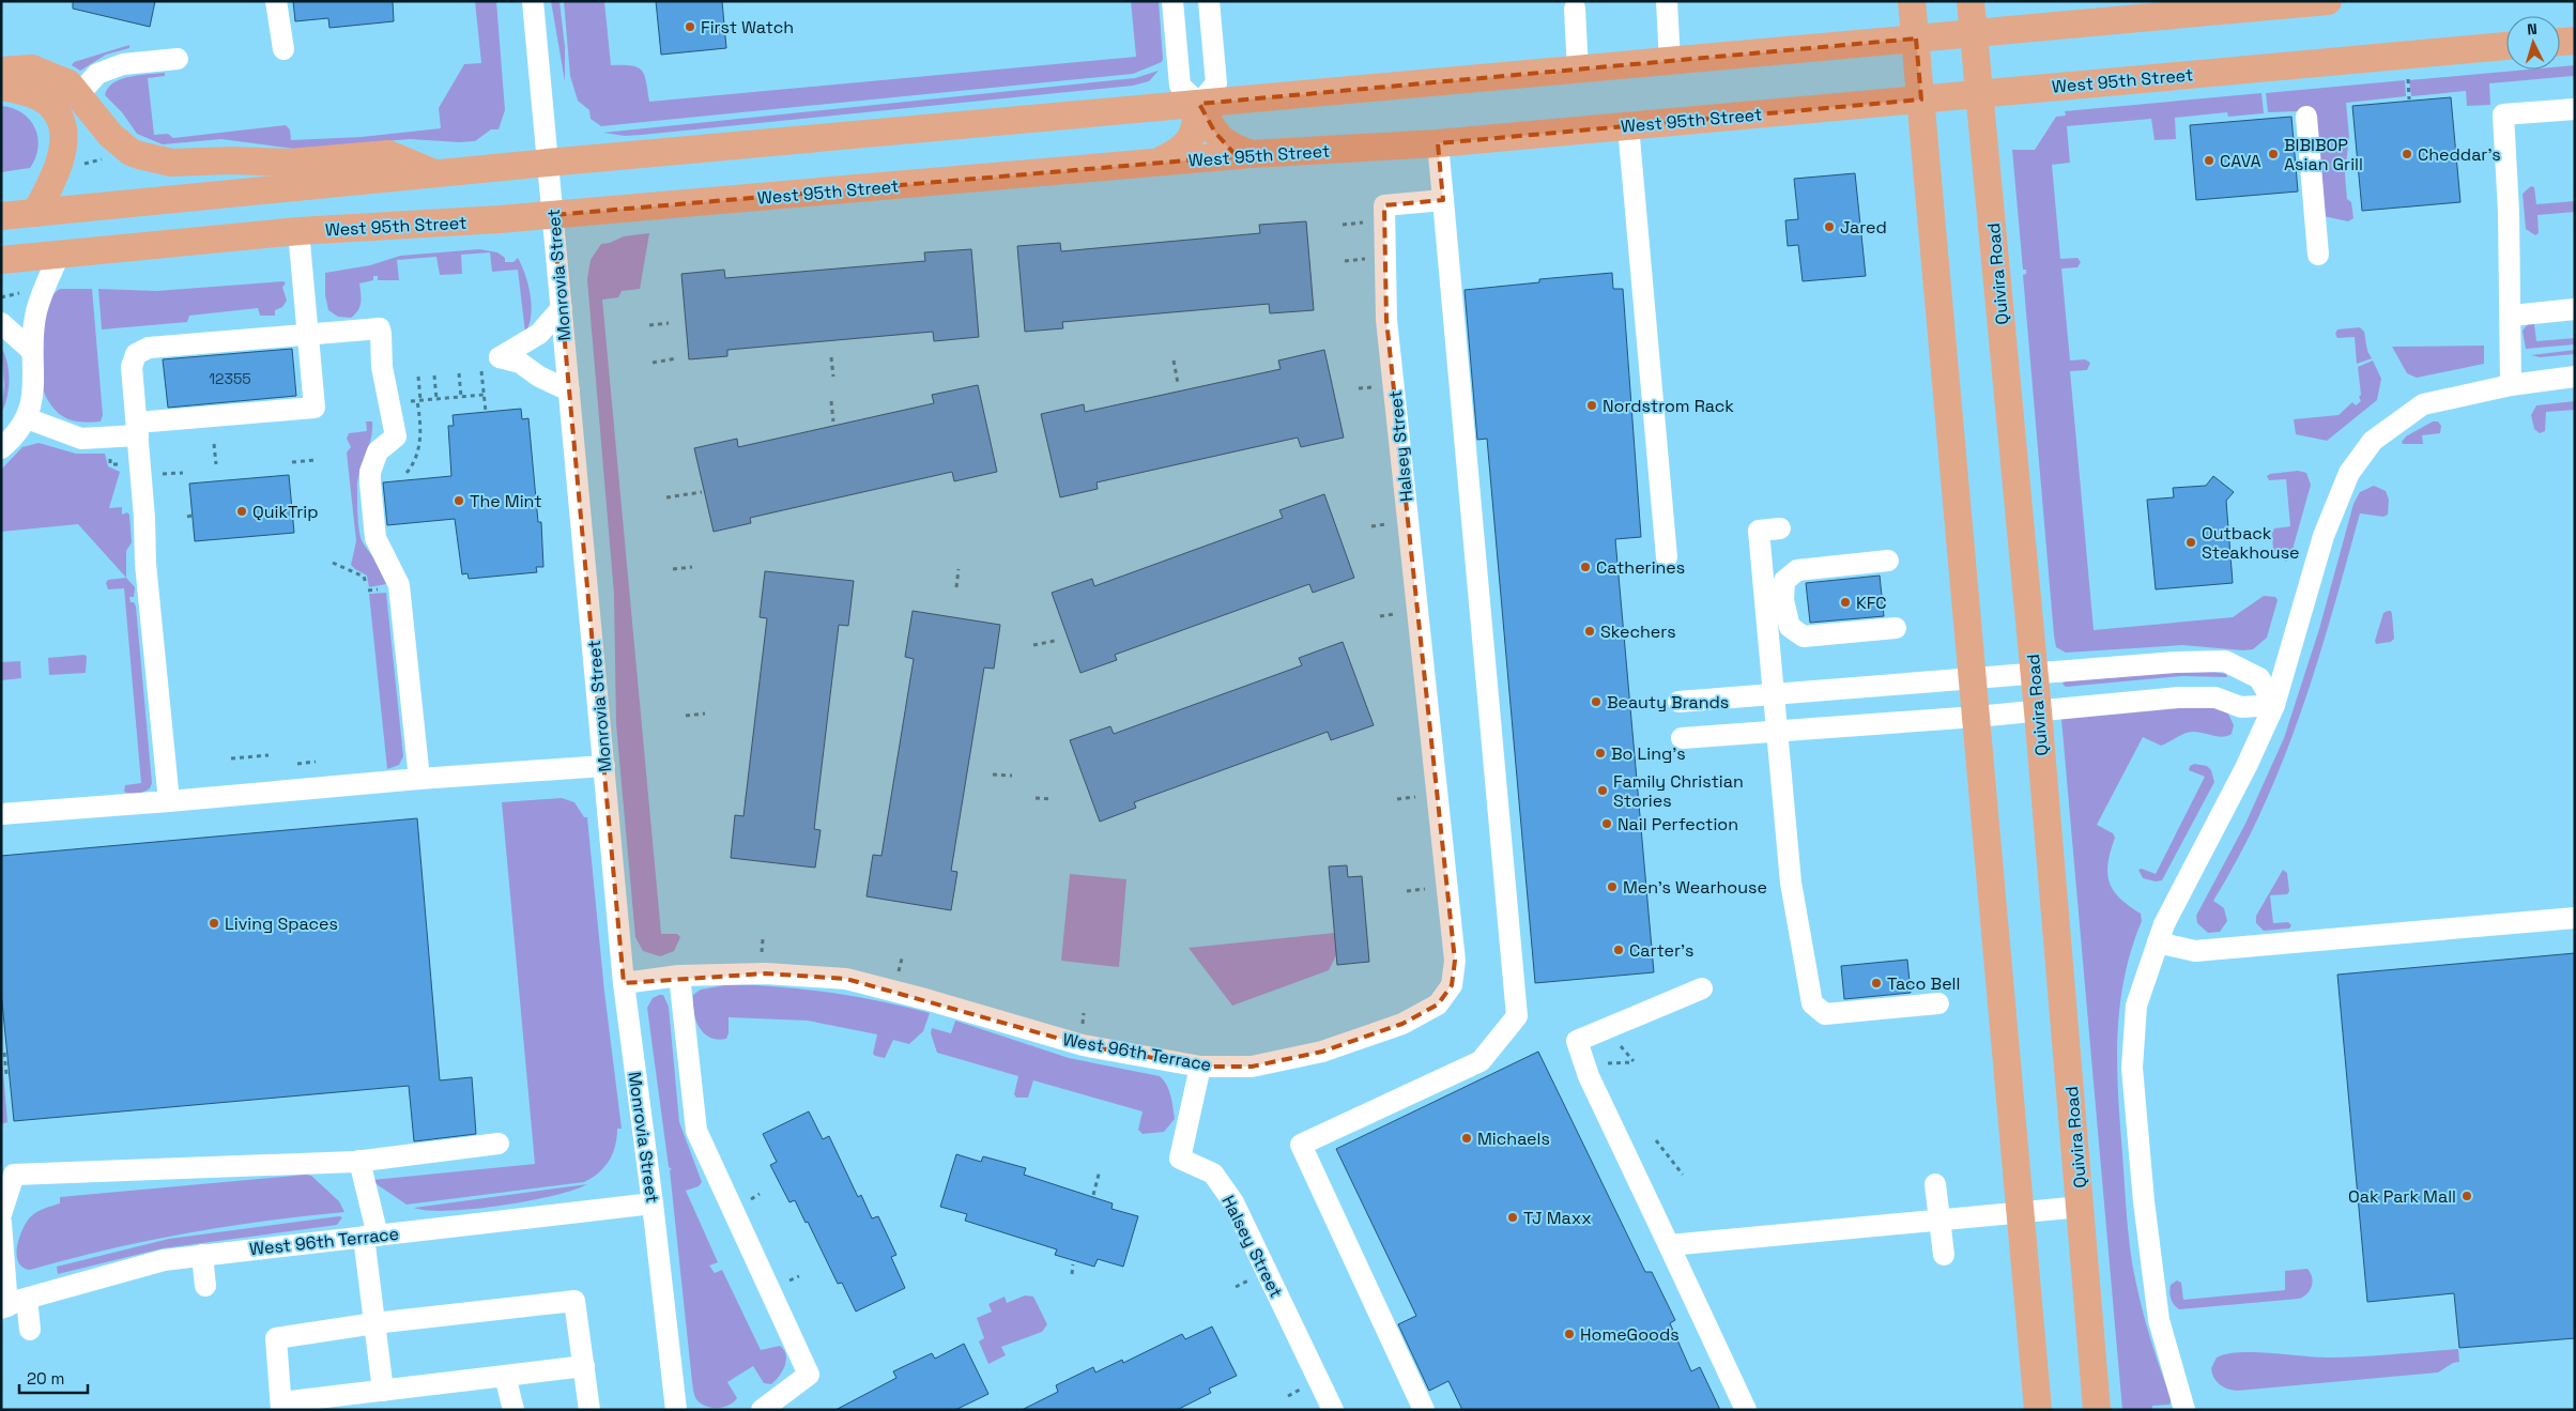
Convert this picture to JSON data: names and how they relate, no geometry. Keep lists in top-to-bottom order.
{
  "streets": {
    "main road": ["West 95th Street", "Quivira Road"],
    "street": ["Monrovia Street", "Halsey Street", "West 96th Terrace"]
  },
  "crossings": [
    ["West 95th Street", "Quivira Road"],
    ["West 95th Street", "Monrovia Street"],
    ["Monrovia Street", "West 96th Terrace"],
    ["Halsey Street", "West 96th Terrace"]
  ],
  "places": [
    "First Watch",
    "BIBIBOP Asian Grill",
    "Cheddar's",
    "CAVA",
    "Jared",
    "Nordstrom Rack",
    "The Mint",
    "QuikTrip",
    "Outback Steakhouse",
    "Catherines",
    "KFC",
    "Skechers",
    "Beauty Brands",
    "Bo Ling's",
    "Family Christian Stories",
    "Nail Perfection",
    "Men's Wearhouse",
    "Living Spaces",
    "Carter's",
    "Taco Bell",
    "Michaels",
    "Oak Park Mall",
    "TJ Maxx",
    "HomeGoods"
  ],
  "house_numbers": ["12355"],
  "scale_bar": "20 m",
  "north": "top"
}
